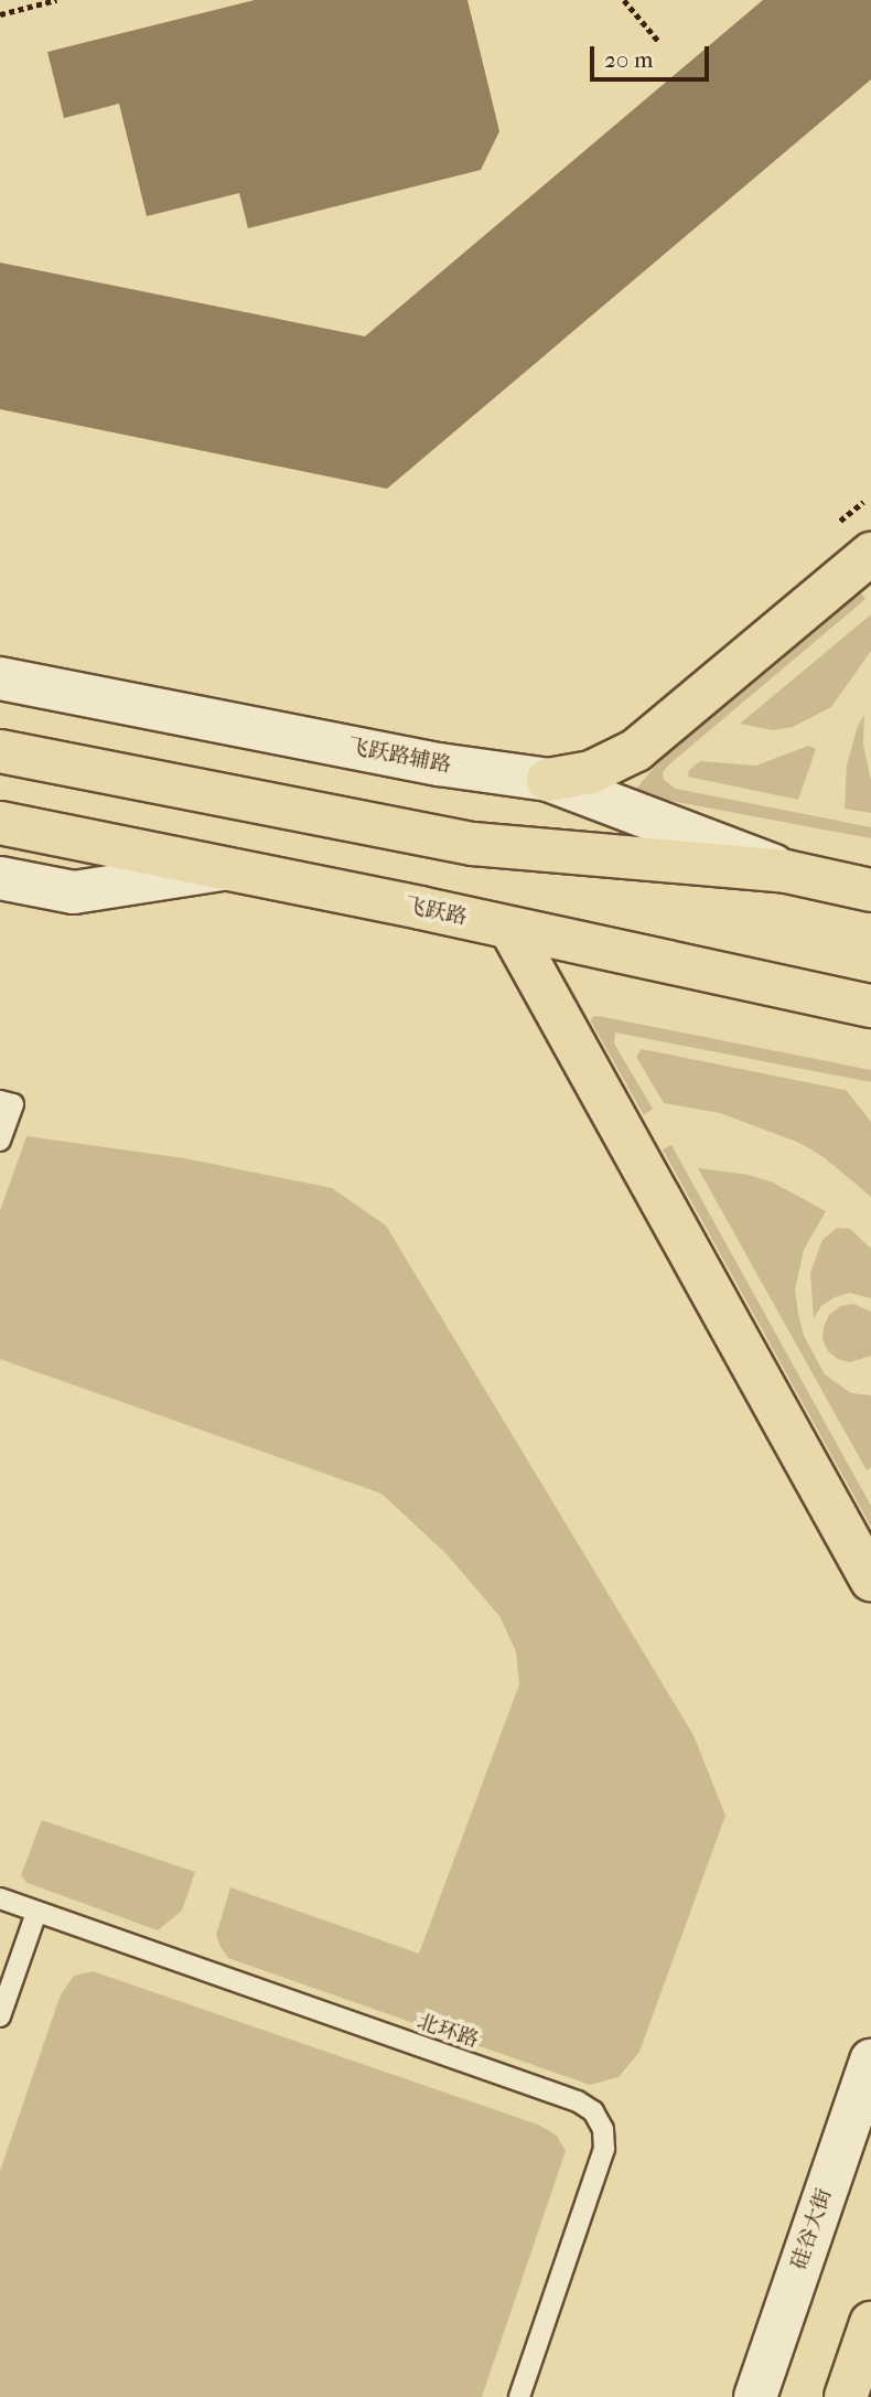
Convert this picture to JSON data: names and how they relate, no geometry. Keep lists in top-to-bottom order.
{
  "streets": {
    "main road": ["飞跃路"],
    "street": ["飞跃路辅路", "硅谷大街"],
    "lane": ["北环路"]
  },
  "scale_bar": "20 m"
}
